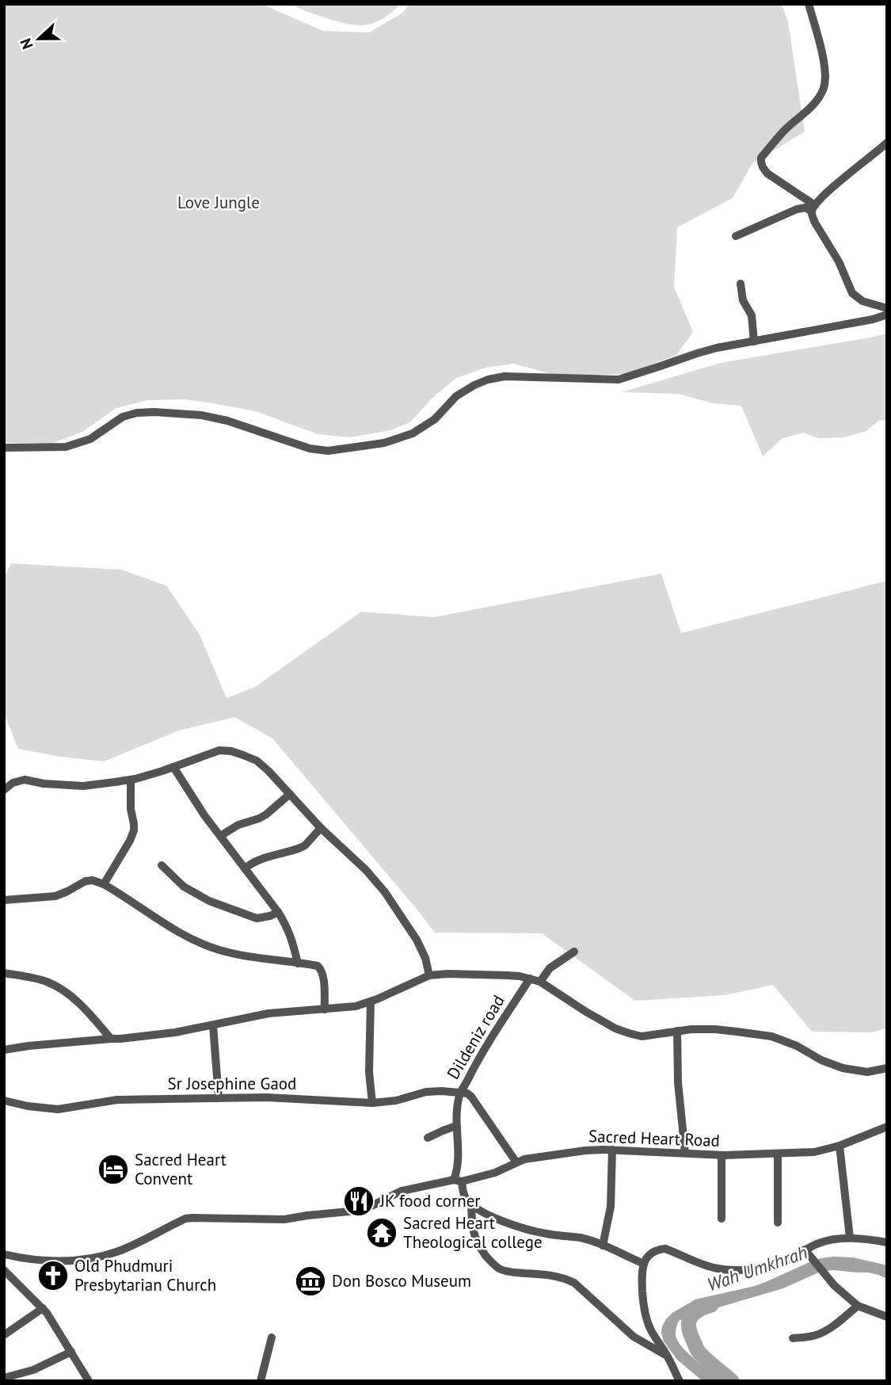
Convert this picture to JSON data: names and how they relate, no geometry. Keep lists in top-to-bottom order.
{
  "streets": {
    "street": ["Dildeniz road", "Sr Josephine Gaod", "Sacred Heart Road"]
  },
  "crossings": [
    ["Dildeniz road", "Sr Josephine Gaod"],
    ["Dildeniz road", "Sacred Heart Road"]
  ],
  "water": ["Wah Umkhrah"],
  "parks": ["Love Jungle"],
  "places": {
    "hotel": ["Sacred Heart Convent"],
    "restaurant": ["JK food corner"],
    "temple": ["Sacred Heart Theological college"],
    "church": ["Old Phudmuri Presbytarian Church"],
    "museum": ["Don Bosco Museum"]
  },
  "north": "left"
}
